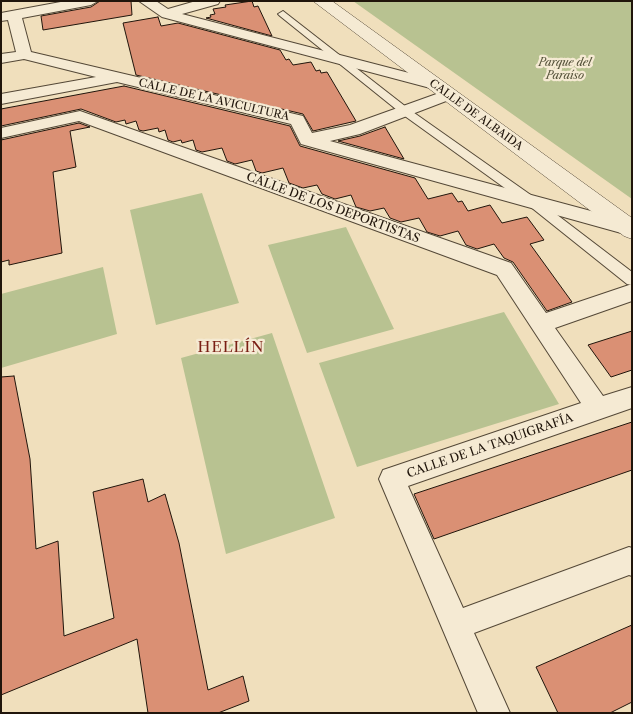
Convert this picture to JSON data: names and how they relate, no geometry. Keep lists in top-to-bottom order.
{
  "streets": {
    "street": [
      "CALLE DE LA AVICULTURA",
      "CALLE DE ALBAIDA",
      "CALLE DE LOS DEPORTISTAS",
      "CALLE DE LA TAQUIGRAFÍA"
    ]
  },
  "crossings": [
    ["CALLE DE LOS DEPORTISTAS", "CALLE DE LA TAQUIGRAFÍA"]
  ],
  "districts": ["HELLÍN"],
  "parks": ["Parque del Paraíso"]
}
